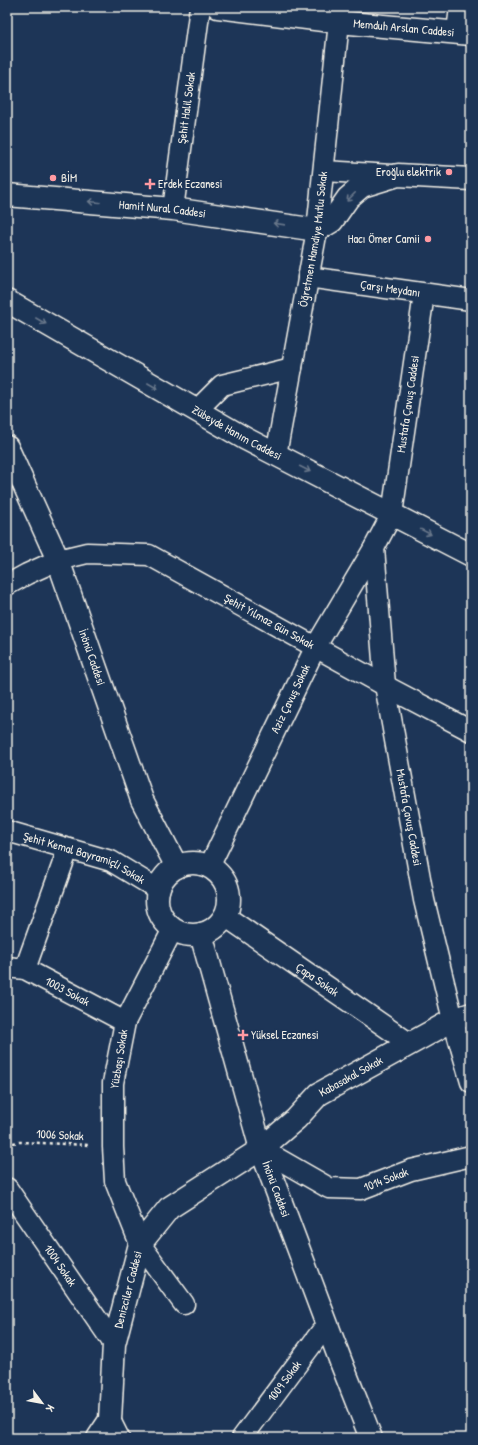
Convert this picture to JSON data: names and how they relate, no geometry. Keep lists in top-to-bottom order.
{
  "streets": {
    "main road": [
      "Memduh Arslan Caddesi",
      "Hamit Nural Caddesi",
      "Zübeyde Hanım Caddesi",
      "İnönü Caddesi",
      "Kabasakal Sokak",
      "Denizciler Caddesi"
    ],
    "street": [
      "Şehit Halil Sokak",
      "Öğretmen Hamdiye Mutlu Sokak",
      "Çarşı Meydanı",
      "Mustafa Çavuş Caddesi",
      "Şehit Yılmaz Gün Sokak",
      "Aziz Çavuş Sokak",
      "Şehit Kemal Bayramiçli Sokak",
      "Çapa Sokak",
      "1003 Sokak",
      "Yüzbaşı Sokak",
      "1014 Sokak",
      "1004 Sokak",
      "1009 Sokak"
    ],
    "path": ["1006 Sokak"]
  },
  "crossings": [
    ["Memduh Arslan Caddesi", "Öğretmen Hamdiye Mutlu Sokak"],
    ["Şehit Halil Sokak", "Hamit Nural Caddesi"],
    ["Hamit Nural Caddesi", "Öğretmen Hamdiye Mutlu Sokak"],
    ["Öğretmen Hamdiye Mutlu Sokak", "Çarşı Meydanı"],
    ["Öğretmen Hamdiye Mutlu Sokak", "Zübeyde Hanım Caddesi"],
    ["Çarşı Meydanı", "Mustafa Çavuş Caddesi"],
    ["Mustafa Çavuş Caddesi", "Zübeyde Hanım Caddesi"],
    ["Mustafa Çavuş Caddesi", "Şehit Yılmaz Gün Sokak"],
    ["Mustafa Çavuş Caddesi", "Aziz Çavuş Sokak"],
    ["Mustafa Çavuş Caddesi", "Kabasakal Sokak"],
    ["Zübeyde Hanım Caddesi", "Aziz Çavuş Sokak"],
    ["Şehit Yılmaz Gün Sokak", "İnönü Caddesi"],
    ["Şehit Yılmaz Gün Sokak", "Aziz Çavuş Sokak"],
    ["İnönü Caddesi", "Aziz Çavuş Sokak"],
    ["İnönü Caddesi", "Şehit Kemal Bayramiçli Sokak"],
    ["İnönü Caddesi", "Çapa Sokak"],
    ["İnönü Caddesi", "Yüzbaşı Sokak"],
    ["İnönü Caddesi", "Kabasakal Sokak"],
    ["İnönü Caddesi", "1014 Sokak"],
    ["İnönü Caddesi", "Denizciler Caddesi"],
    ["İnönü Caddesi", "1009 Sokak"],
    ["Aziz Çavuş Sokak", "Şehit Kemal Bayramiçli Sokak"],
    ["Aziz Çavuş Sokak", "Çapa Sokak"],
    ["Aziz Çavuş Sokak", "Yüzbaşı Sokak"],
    ["Şehit Kemal Bayramiçli Sokak", "Çapa Sokak"],
    ["Şehit Kemal Bayramiçli Sokak", "Yüzbaşı Sokak"],
    ["Çapa Sokak", "Yüzbaşı Sokak"],
    ["Çapa Sokak", "Kabasakal Sokak"],
    ["1003 Sokak", "Yüzbaşı Sokak"],
    ["Yüzbaşı Sokak", "1006 Sokak"],
    ["Yüzbaşı Sokak", "Denizciler Caddesi"],
    ["Kabasakal Sokak", "1014 Sokak"],
    ["Kabasakal Sokak", "Denizciler Caddesi"],
    ["1014 Sokak", "Denizciler Caddesi"],
    ["1004 Sokak", "Denizciler Caddesi"]
  ],
  "one_way": ["Hamit Nural Caddesi", "Zübeyde Hanım Caddesi"],
  "places": {
    "other": ["Eroğlu elektrik", "BİM", "Hacı Ömer Camii"],
    "health": ["Erdek Eczanesi", "Yüksel Eczanesi"]
  },
  "north": "bottom right"
}
